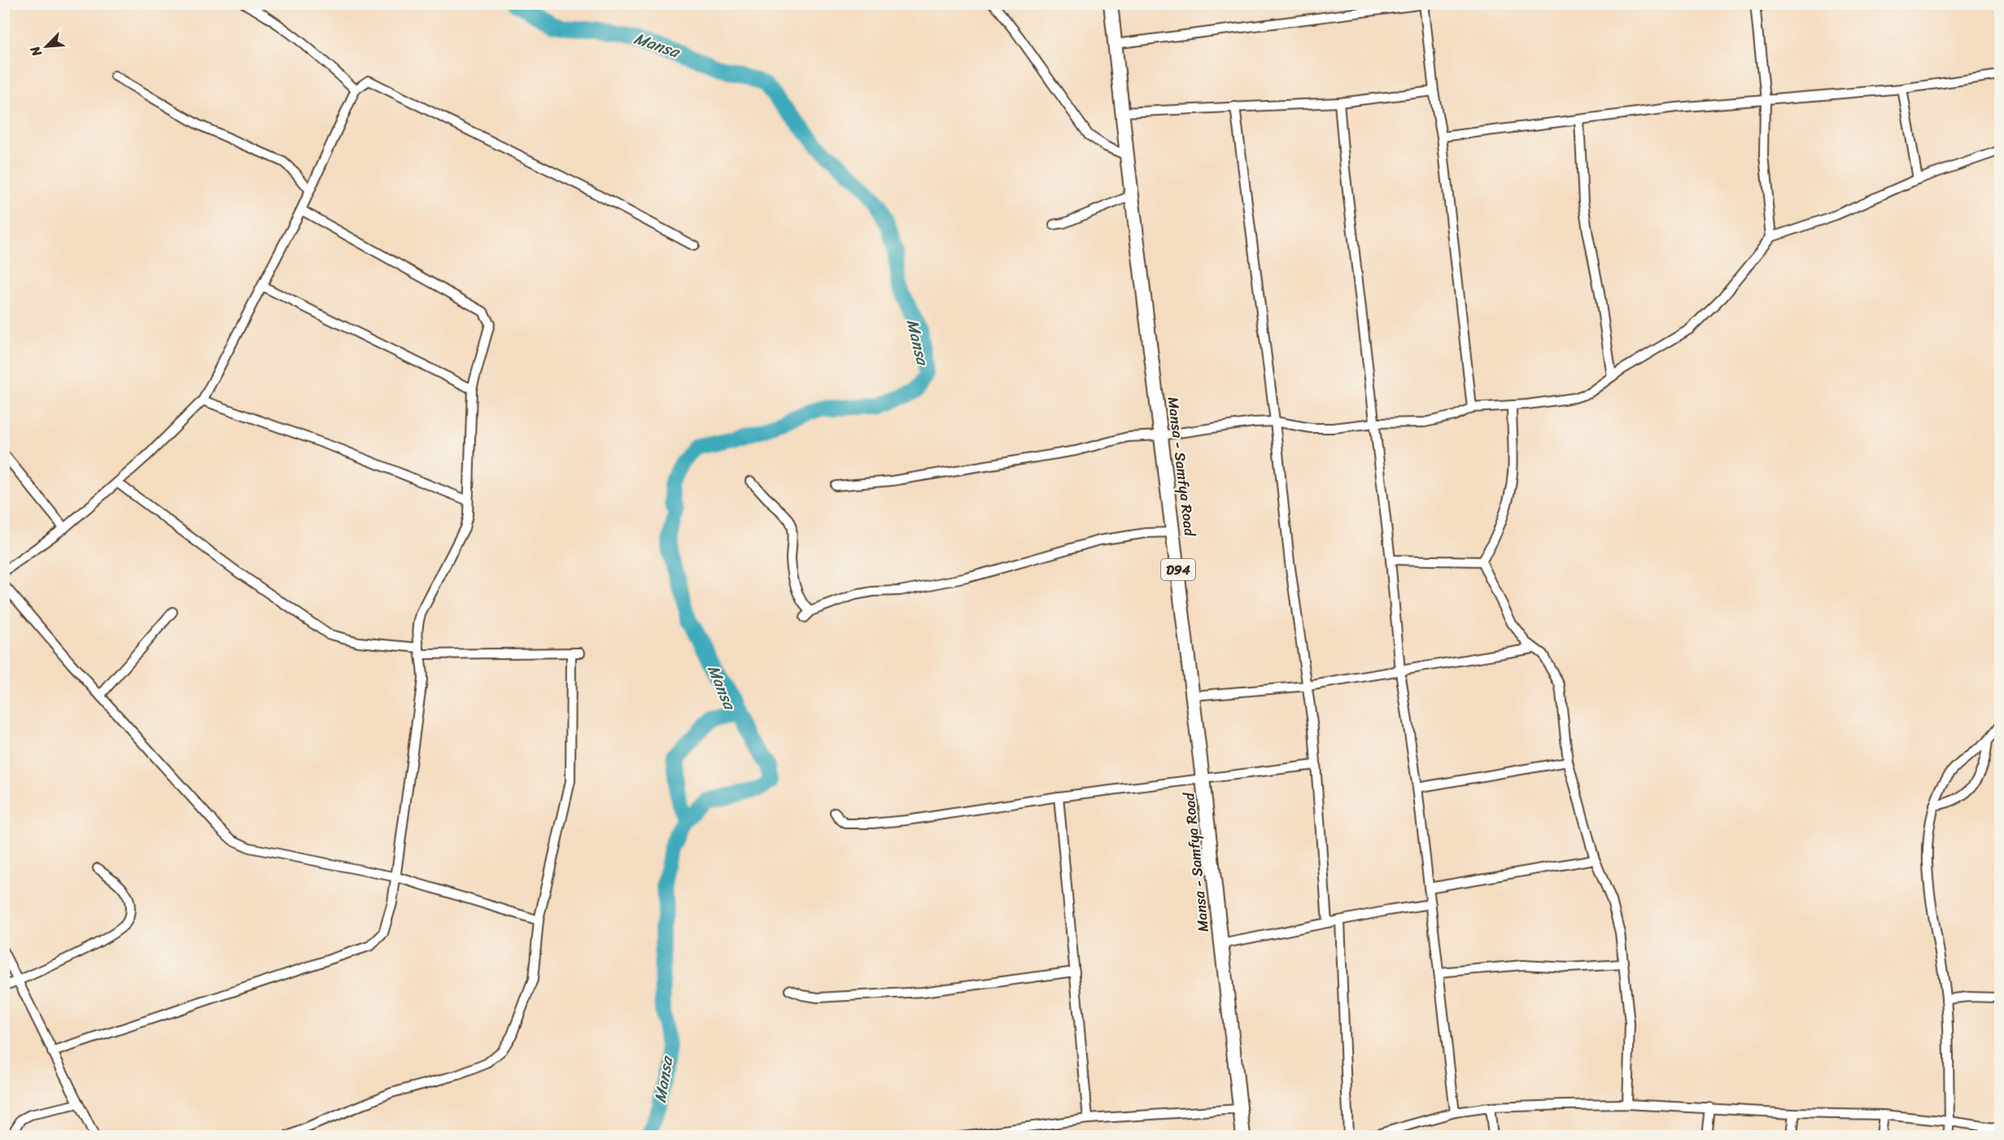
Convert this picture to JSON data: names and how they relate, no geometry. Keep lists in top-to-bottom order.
{
  "streets": {
    "main road": ["Mansa - Samfya Road", "D94"]
  },
  "water": ["Mansa"],
  "north": "bottom left"
}
